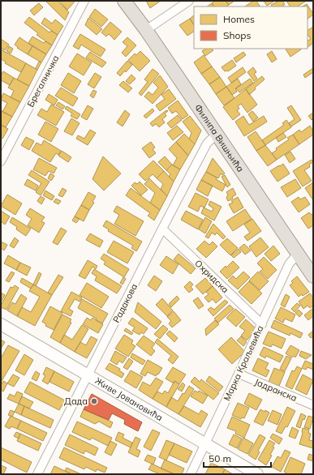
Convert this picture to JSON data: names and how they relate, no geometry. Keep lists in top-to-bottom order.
{
  "streets": {
    "main road": ["Филипа Вишњића"],
    "street": [
      "Брегалничка",
      "Охридска",
      "Радакова",
      "Марка Краљевића",
      "Јадранска",
      "Живе Јовановића"
    ]
  },
  "crossings": [
    ["Филипа Вишњића", "Радакова"],
    ["Филипа Вишњића", "Марка Краљевића"],
    ["Охридска", "Радакова"],
    ["Охридска", "Марка Краљевића"],
    ["Радакова", "Живе Јовановића"],
    ["Марка Краљевића", "Јадранска"],
    ["Марка Краљевића", "Живе Јовановића"]
  ],
  "places": ["Дада"],
  "legend": ["Homes", "Shops"],
  "scale_bar": "50 m"
}
